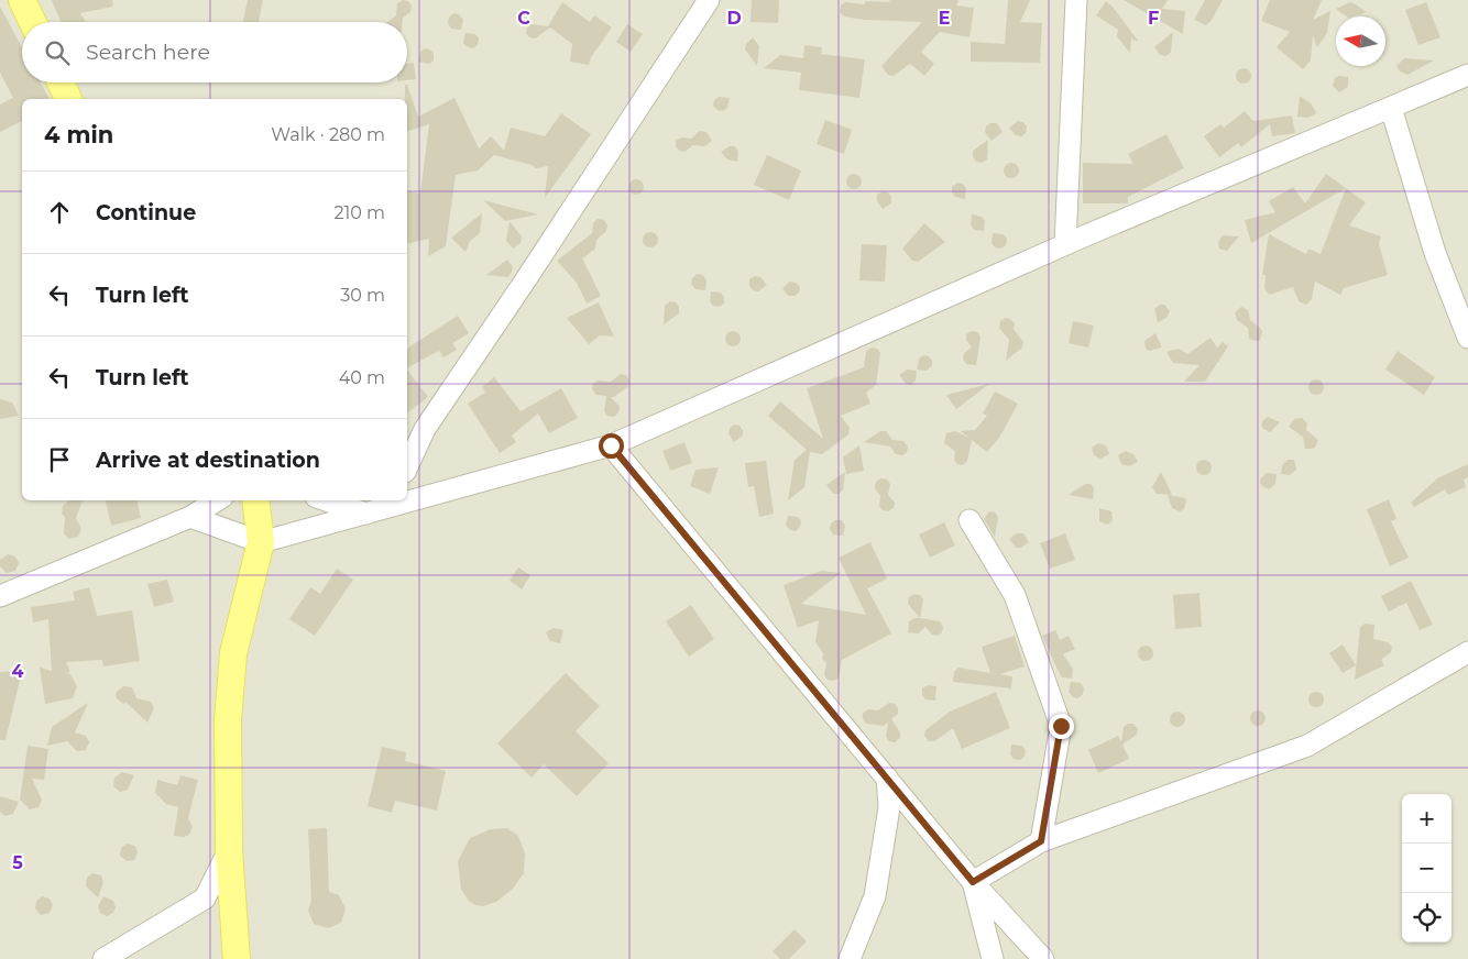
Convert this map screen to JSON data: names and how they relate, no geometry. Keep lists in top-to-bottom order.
{
  "north": "left",
  "page": {
    "search": "Search here",
    "heading": ["4 min", "Walk · 280 m"],
    "list": [
      ["Continue", "210 m"],
      ["Turn left", "30 m"],
      ["Turn left", "40 m"],
      "Arrive at destination"
    ],
    "map_buttons": ["+", "−"]
  },
  "grid": {
    "columns": [
      "C",
      "D",
      "E",
      "F"
    ],
    "rows": ["4", "5"]
  }
}
